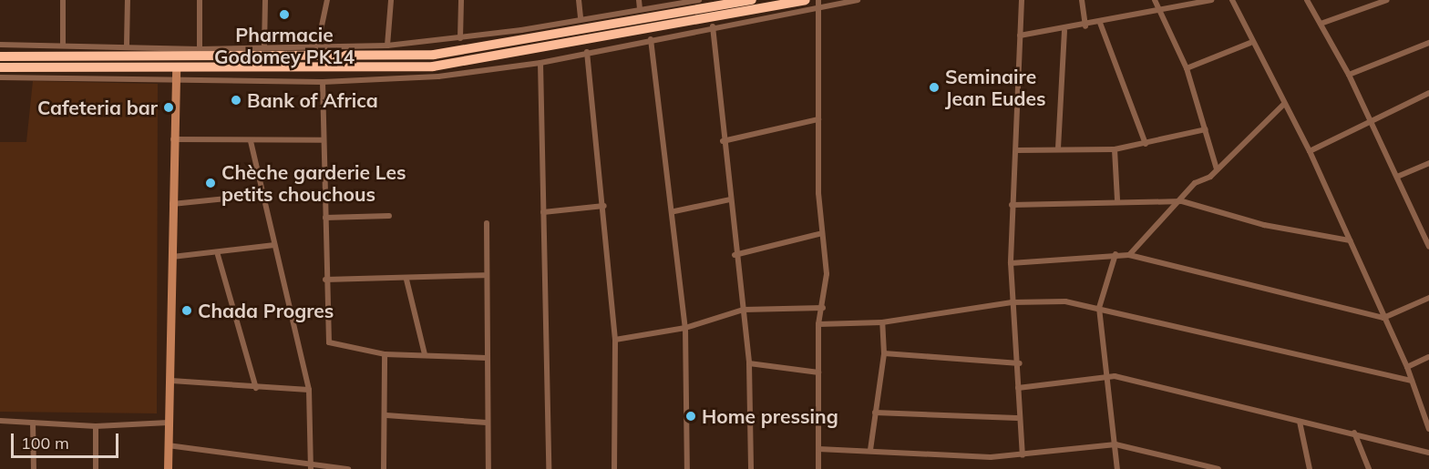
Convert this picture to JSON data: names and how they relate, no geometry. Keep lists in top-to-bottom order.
{
  "places": [
    "Pharmacie Godomey PK14",
    "Seminaire Jean Eudes",
    "Bank of Africa",
    "Cafeteria bar",
    "Chèche garderie Les petits chouchous",
    "Chada Progres",
    "Home pressing"
  ],
  "scale_bar": "100 m"
}
